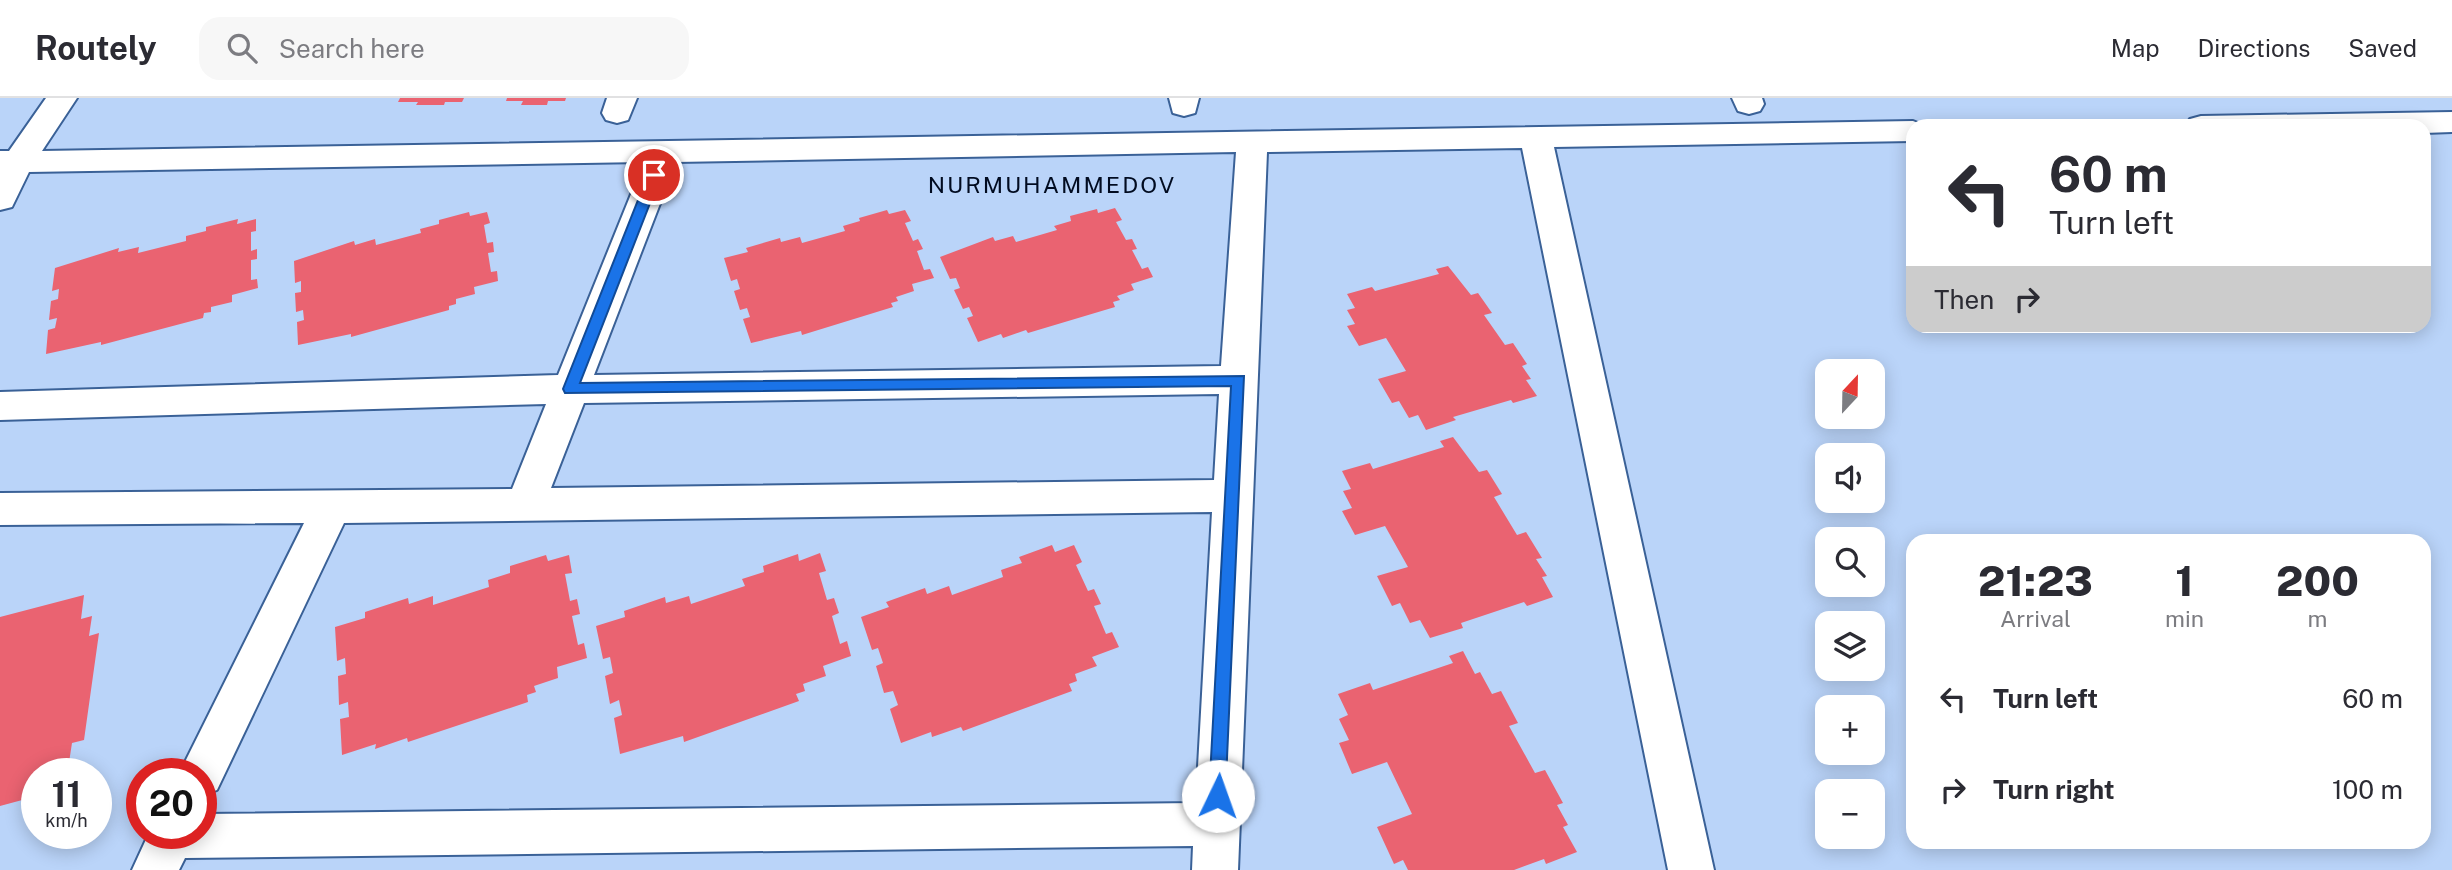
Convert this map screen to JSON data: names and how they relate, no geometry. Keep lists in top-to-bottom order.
{
  "districts": ["NURMUHAMMEDOV"],
  "north": "top",
  "page": {
    "header": "Routely",
    "search": "Search here",
    "nav": ["Map", "Directions", "Saved"],
    "turn": ["60 m", "Turn left"],
    "then": "Then",
    "map_buttons": ["+", "−"],
    "eta": [
      "21:23",
      "Arrival",
      "1",
      "min",
      "200",
      "m"
    ],
    "list": [
      {
        "name": "Turn left",
        "value": "60 m"
      },
      {
        "name": "Turn right",
        "value": "100 m"
      }
    ],
    "speed": "11 km/h",
    "limit": "20"
  }
}
